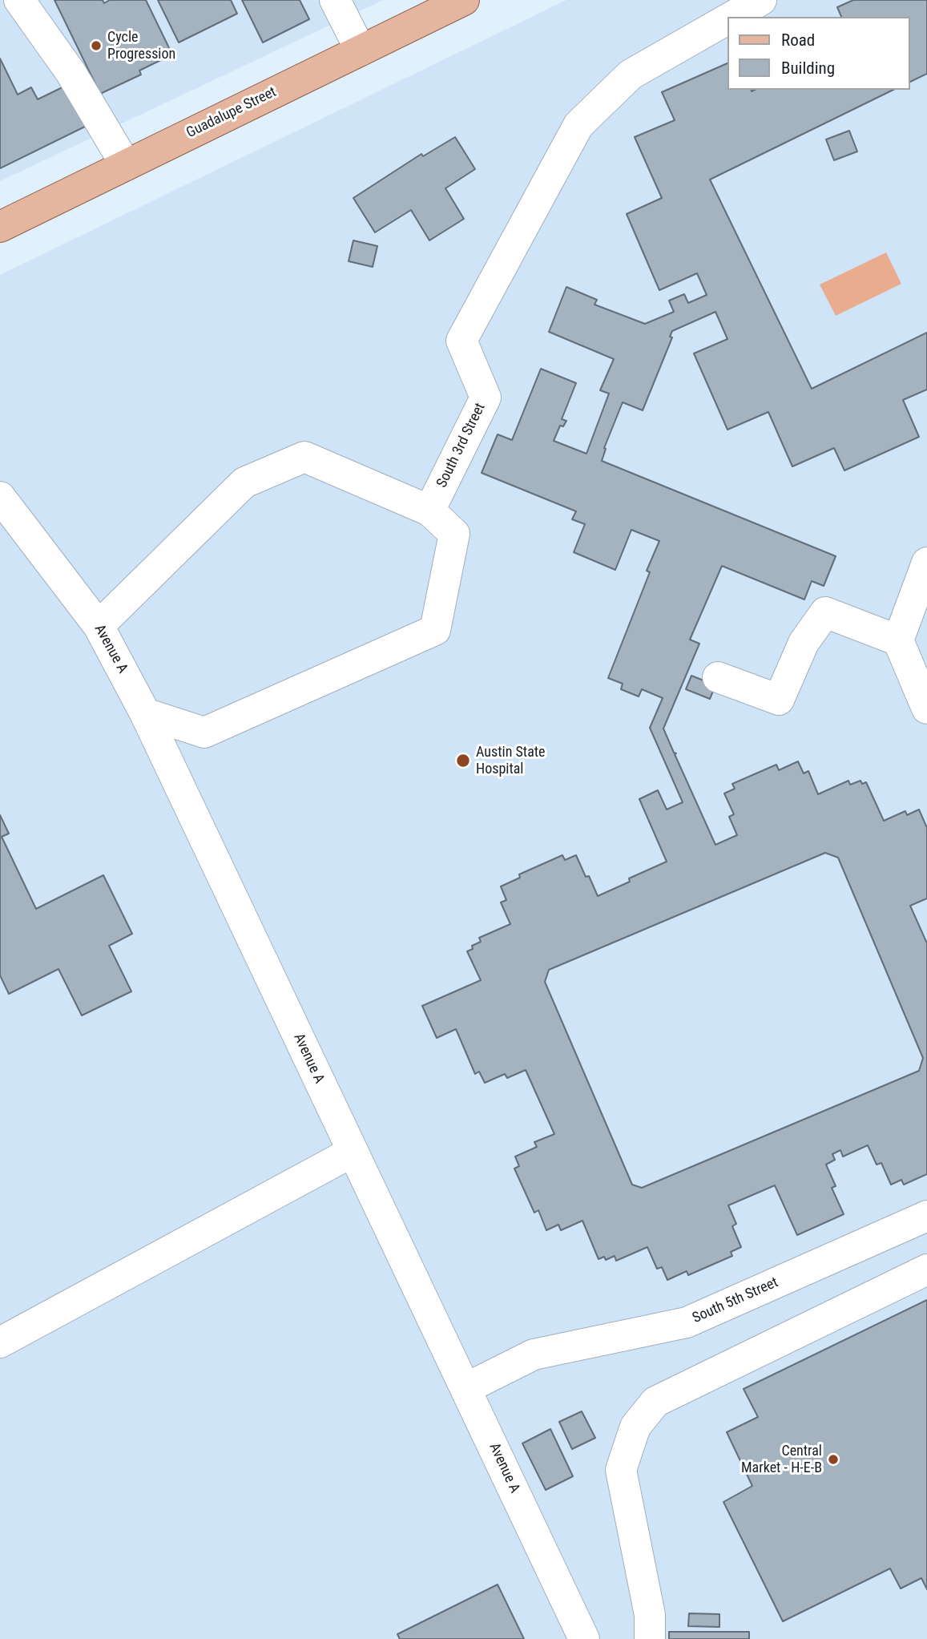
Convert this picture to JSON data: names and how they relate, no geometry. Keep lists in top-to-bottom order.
{
  "streets": {
    "main road": ["Guadalupe Street"],
    "lane": ["South 3rd Street", "Avenue A", "South 5th Street"]
  },
  "crossings": [
    ["Avenue A", "South 5th Street"]
  ],
  "places": ["Cycle Progression", "Austin State Hospital", "Central Market - H-E-B"],
  "legend": ["Road", "Building"]
}
